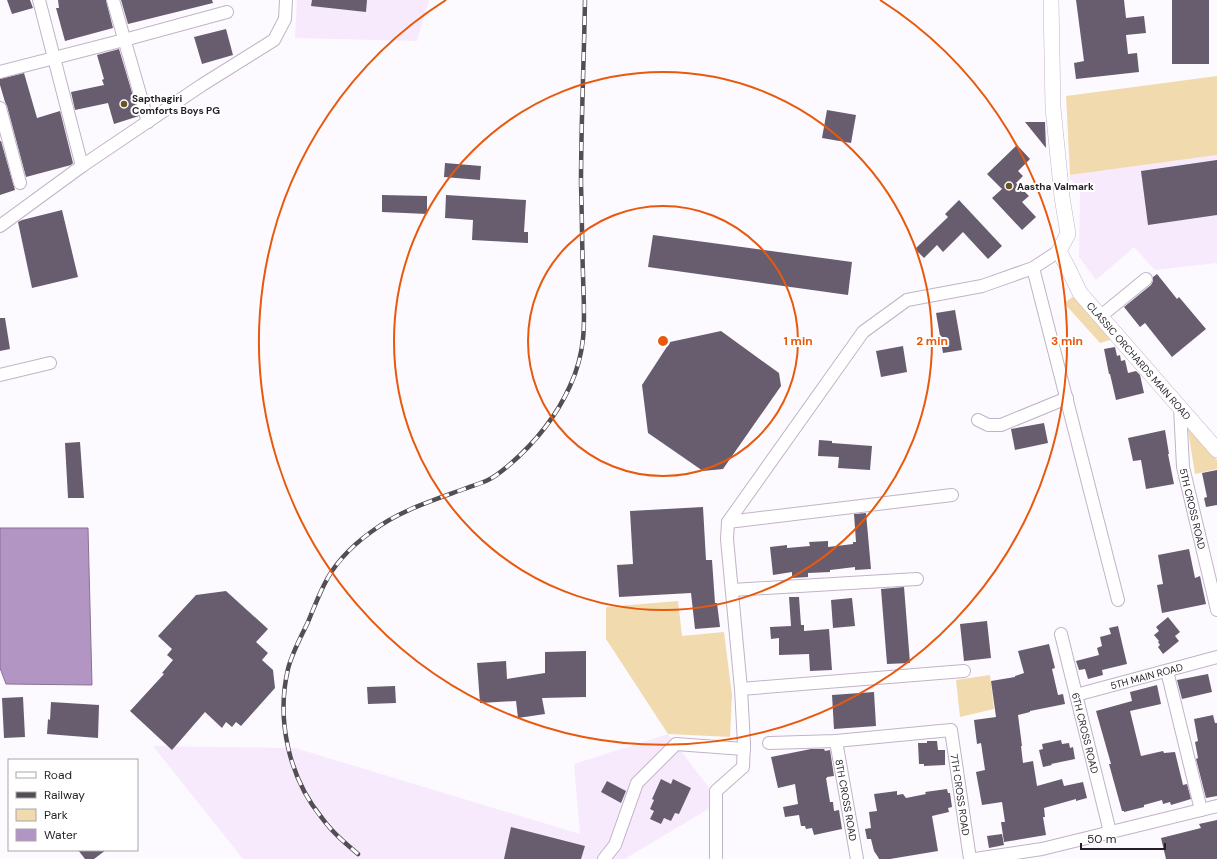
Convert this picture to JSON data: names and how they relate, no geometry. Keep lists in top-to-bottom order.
{
  "streets": {
    "street": [
      "CLASSIC ORCHARDS MAIN ROAD",
      "5TH CROSS ROAD",
      "5TH MAIN ROAD",
      "6TH CROSS ROAD",
      "7TH CROSS ROAD",
      "8TH CROSS ROAD"
    ]
  },
  "crossings": [
    ["CLASSIC ORCHARDS MAIN ROAD", "5TH CROSS ROAD"],
    ["5TH MAIN ROAD", "6TH CROSS ROAD"],
    ["7TH CROSS ROAD", "8TH CROSS ROAD"]
  ],
  "places": ["Sapthagiri Comforts Boys PG", "Aastha Valmark"],
  "legend": [
    "Road",
    "Railway",
    "Park",
    "Water"
  ],
  "scale_bar": "50 m",
  "rings": ["1 min", "2 min", "3 min"]
}
